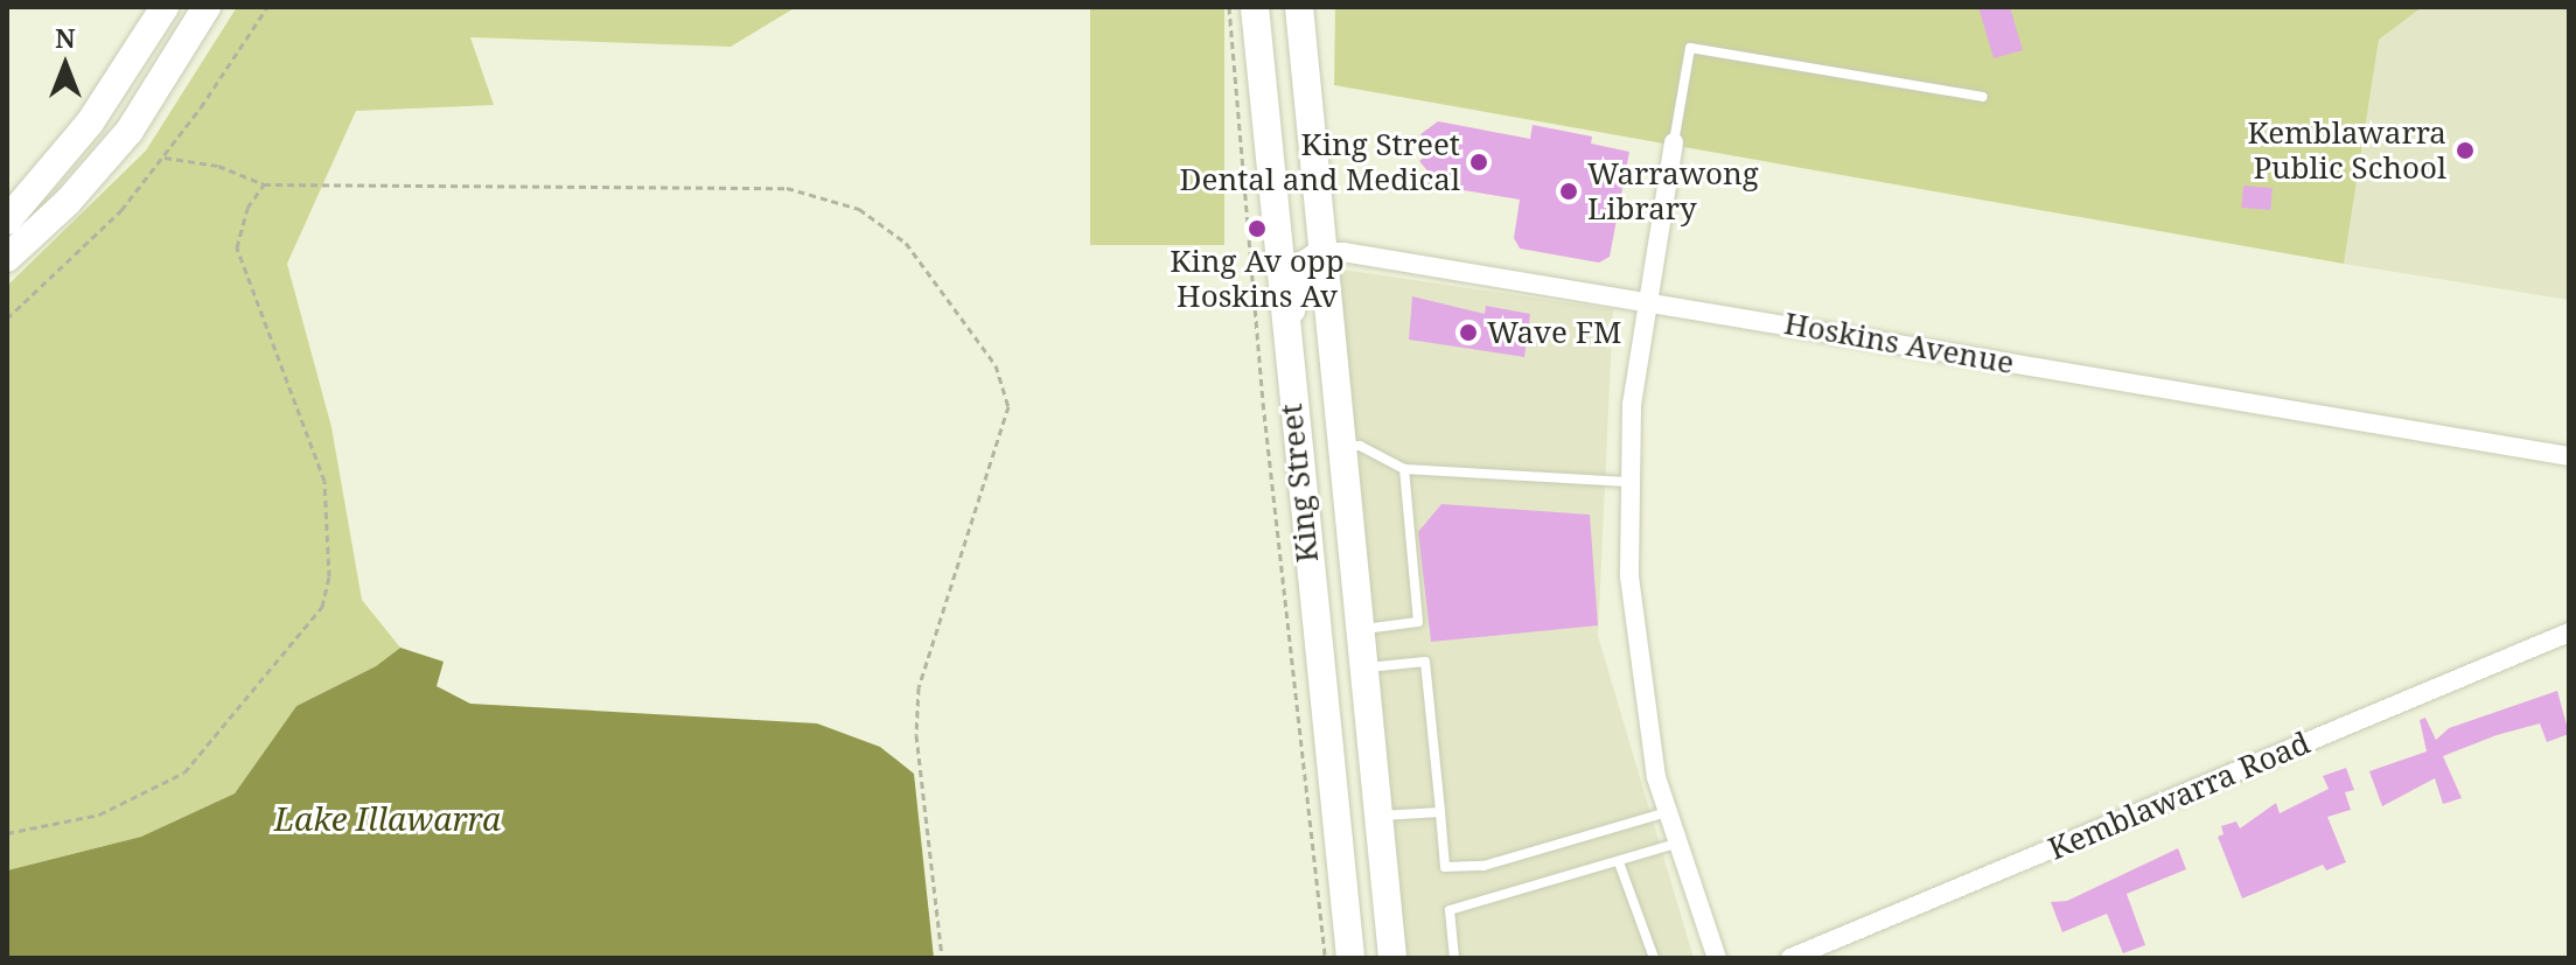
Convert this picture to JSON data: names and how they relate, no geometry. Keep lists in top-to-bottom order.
{
  "streets": {
    "main road": ["King Street"],
    "street": ["Hoskins Avenue", "Kemblawarra Road"]
  },
  "crossings": [
    ["Hoskins Avenue", "King Street"]
  ],
  "water": ["Lake Illawarra"],
  "places": [
    "Kemblawarra Public School",
    "King Street Dental and Medical",
    "Warrawong Library",
    "King Av opp Hoskins Av",
    "Wave FM"
  ],
  "north": "top"
}
